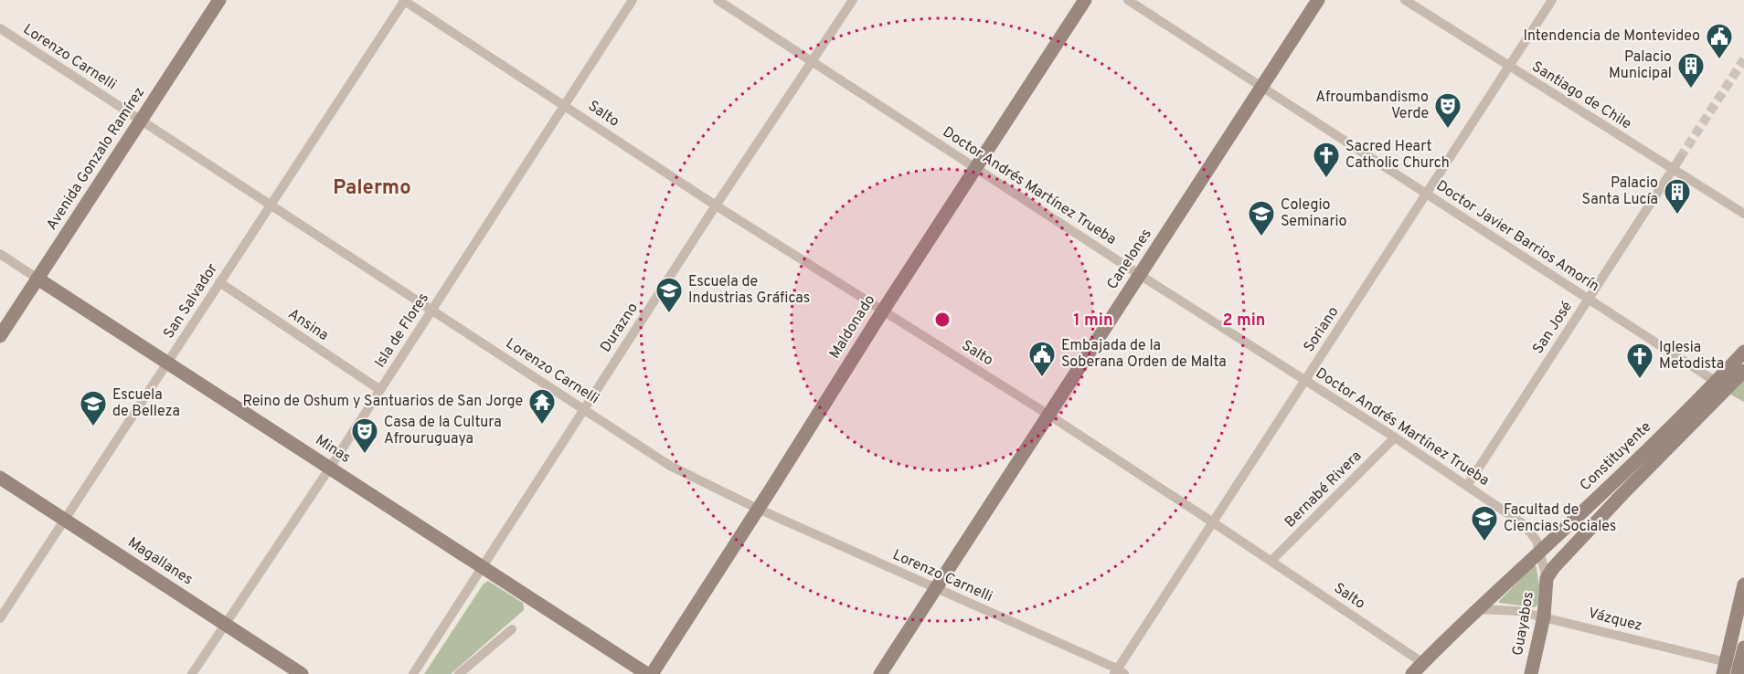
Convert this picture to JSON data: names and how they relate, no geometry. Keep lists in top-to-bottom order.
{
  "streets": {
    "street": [
      "Lorenzo Carnelli",
      "Santiago de Chile",
      "Salto",
      "Avenida Gonzalo Ramírez",
      "Doctor Andrés Martínez Trueba",
      "Doctor Javier Barrios Amorín",
      "Canelones",
      "San Salvador",
      "Ansina",
      "Maldonado",
      "Durazno",
      "San José",
      "Soriano",
      "Isla de Flores",
      "Minas",
      "Constituyente",
      "Bernabé Rivera",
      "Magallanes",
      "Vázquez",
      "Guayabos"
    ]
  },
  "crossings": [
    ["Lorenzo Carnelli", "Avenida Gonzalo Ramírez"],
    ["Lorenzo Carnelli", "Canelones"],
    ["Lorenzo Carnelli", "San Salvador"],
    ["Lorenzo Carnelli", "Maldonado"],
    ["Lorenzo Carnelli", "Durazno"],
    ["Lorenzo Carnelli", "Soriano"],
    ["Lorenzo Carnelli", "Isla de Flores"],
    ["Santiago de Chile", "San José"],
    ["Santiago de Chile", "Soriano"],
    ["Salto", "Canelones"],
    ["Salto", "San Salvador"],
    ["Salto", "Maldonado"],
    ["Salto", "Durazno"],
    ["Salto", "Soriano"],
    ["Salto", "Isla de Flores"],
    ["Salto", "Constituyente"],
    ["Salto", "Bernabé Rivera"],
    ["Avenida Gonzalo Ramírez", "Minas"],
    ["Doctor Andrés Martínez Trueba", "Canelones"],
    ["Doctor Andrés Martínez Trueba", "Maldonado"],
    ["Doctor Andrés Martínez Trueba", "Durazno"],
    ["Doctor Andrés Martínez Trueba", "San José"],
    ["Doctor Andrés Martínez Trueba", "Soriano"],
    ["Doctor Andrés Martínez Trueba", "Constituyente"],
    ["Doctor Andrés Martínez Trueba", "Bernabé Rivera"],
    ["Doctor Andrés Martínez Trueba", "Guayabos"],
    ["Doctor Javier Barrios Amorín", "Canelones"],
    ["Doctor Javier Barrios Amorín", "San José"],
    ["Doctor Javier Barrios Amorín", "Soriano"],
    ["Doctor Javier Barrios Amorín", "Constituyente"],
    ["San Salvador", "Ansina"],
    ["San Salvador", "Minas"],
    ["San Salvador", "Magallanes"],
    ["Ansina", "Isla de Flores"],
    ["Maldonado", "Minas"],
    ["Durazno", "Minas"],
    ["Isla de Flores", "Minas"],
    ["Isla de Flores", "Magallanes"],
    ["Constituyente", "Vázquez"],
    ["Constituyente", "Guayabos"],
    ["Vázquez", "Guayabos"]
  ],
  "districts": ["Palermo"],
  "places": {
    "public building": ["Intendencia de Montevideo", "Embajada de la Soberana Orden de Malta"],
    "building": ["Palacio Municipal", "Palacio Santa Lucía"],
    "theatre": ["Afroumbandismo Verde", "Casa de la Cultura Afrouruguaya"],
    "church": ["Sacred Heart Catholic Church", "Iglesia Metodista"],
    "school or university": [
      "Colegio Seminario",
      "Escuela de Industrias Gráficas",
      "Escuela de Belleza",
      "Facultad de Ciencias Sociales"
    ],
    "temple": ["Reino de Oshum y Santuarios de San Jorge"]
  },
  "rings": ["1 min", "2 min"]
}
